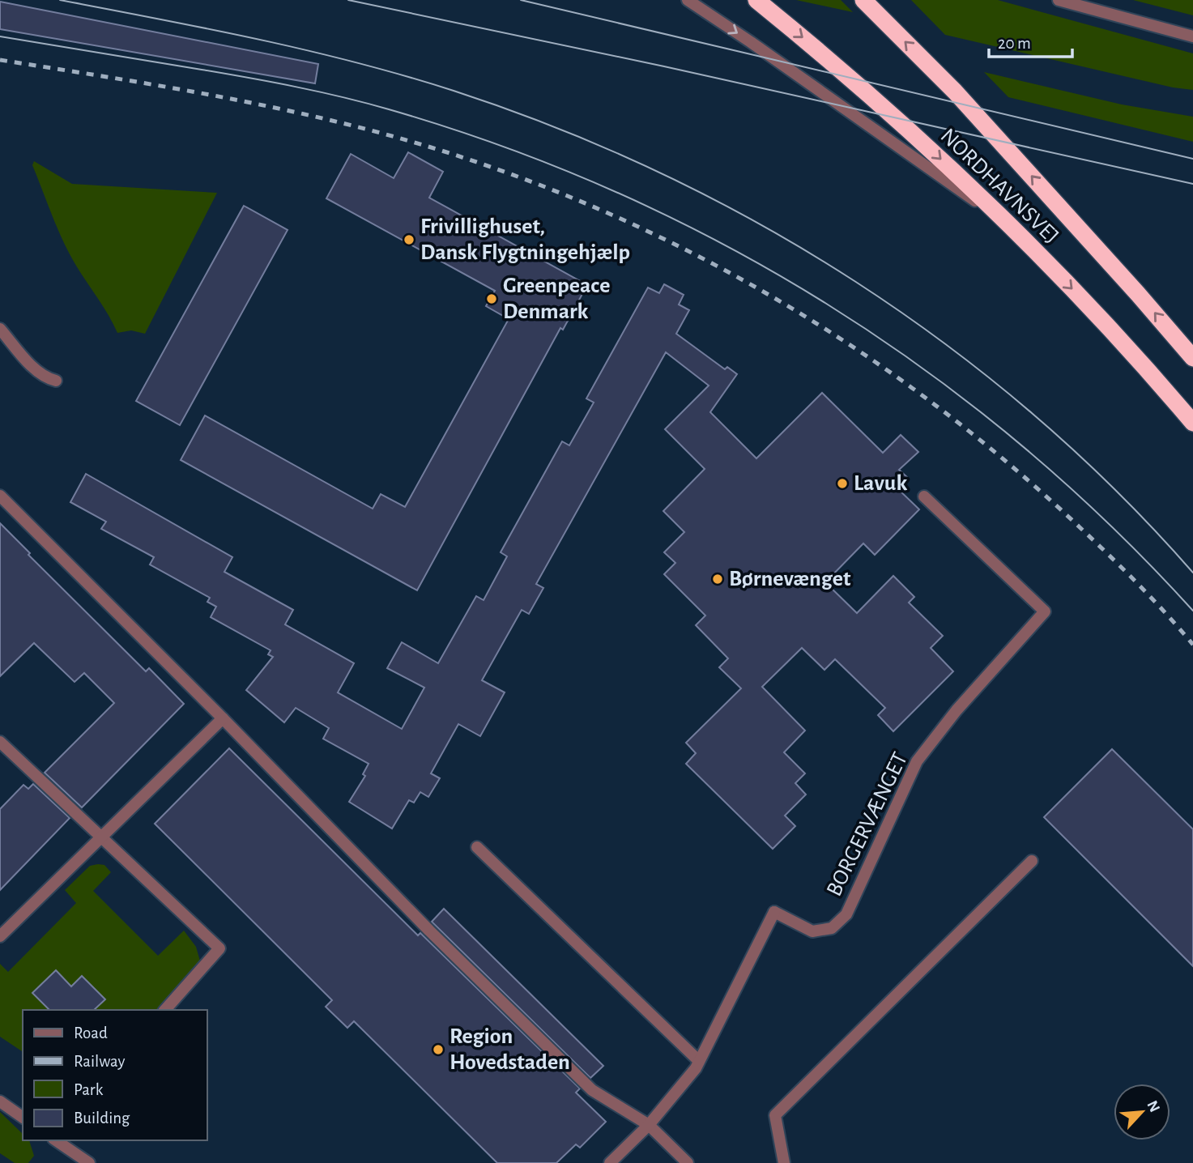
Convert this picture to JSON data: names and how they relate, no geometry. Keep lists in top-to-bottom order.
{
  "streets": {
    "highway": ["NORDHAVNSVEJ"],
    "street": ["BORGERVÆNGET"]
  },
  "places": [
    "Frivillighuset, Dansk Flygtningehjælp",
    "Greenpeace Denmark",
    "Lavuk",
    "Børnevænget",
    "Region Hovedstaden"
  ],
  "legend": [
    "Road",
    "Railway",
    "Park",
    "Building"
  ],
  "scale_bar": "20 m",
  "north": "top right"
}
